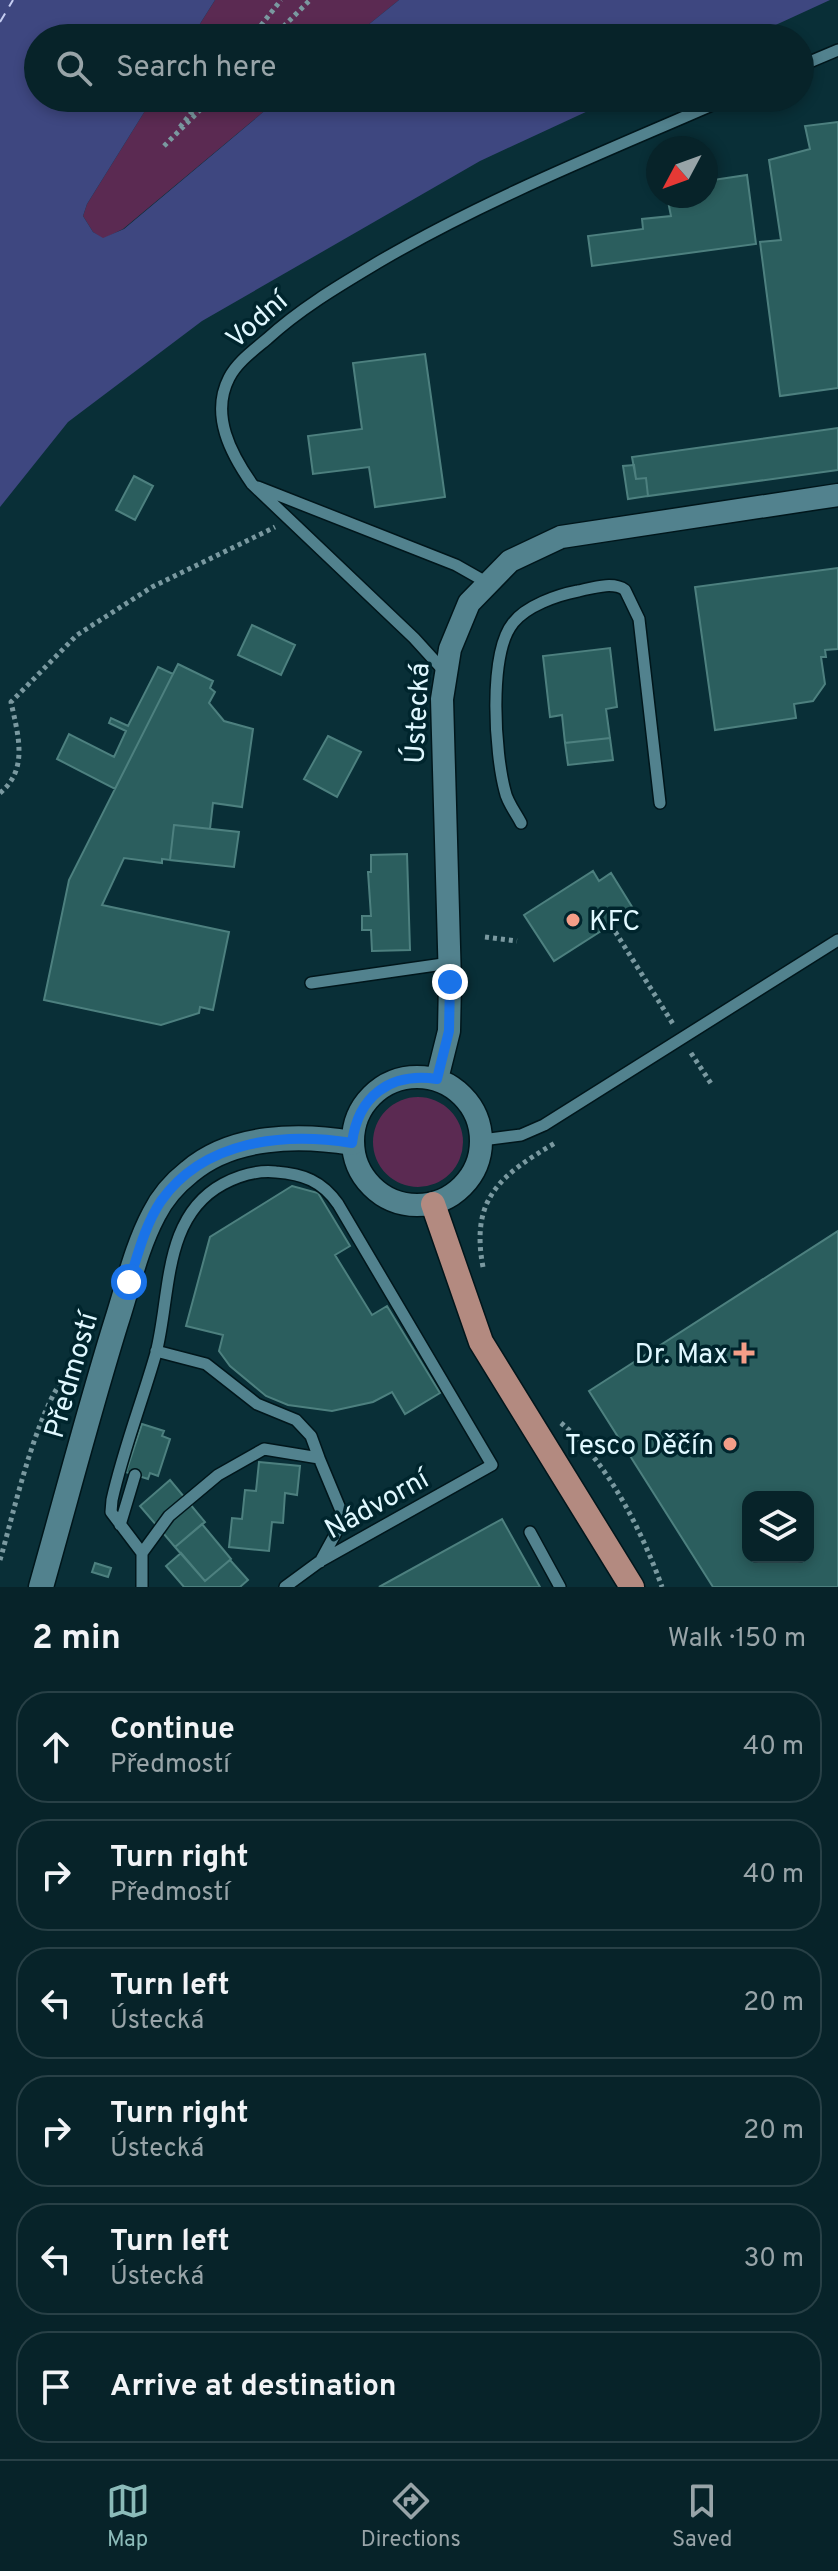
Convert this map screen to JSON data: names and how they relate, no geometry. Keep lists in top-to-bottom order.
{
  "streets": {
    "street": ["Ústecká", "Předmostí"],
    "lane": ["Vodní", "Nádvorní"]
  },
  "crossings": [
    ["Vodní", "Ústecká"],
    ["Ústecká", "Předmostí"]
  ],
  "places": {
    "other": ["KFC", "Tesco Děčín"],
    "health": ["Dr. Max"]
  },
  "north": "bottom left",
  "page": {
    "search": "Search here",
    "heading": ["2 min", "Walk · 150 m"],
    "list": [
      ["Continue", "Předmostí", "40 m"],
      ["Turn right", "Předmostí", "40 m"],
      ["Turn left", "Ústecká", "20 m"],
      ["Turn right", "Ústecká", "20 m"],
      ["Turn left", "Ústecká", "30 m"],
      "Arrive at destination"
    ],
    "nav": ["Map", "Directions", "Saved"]
  }
}
